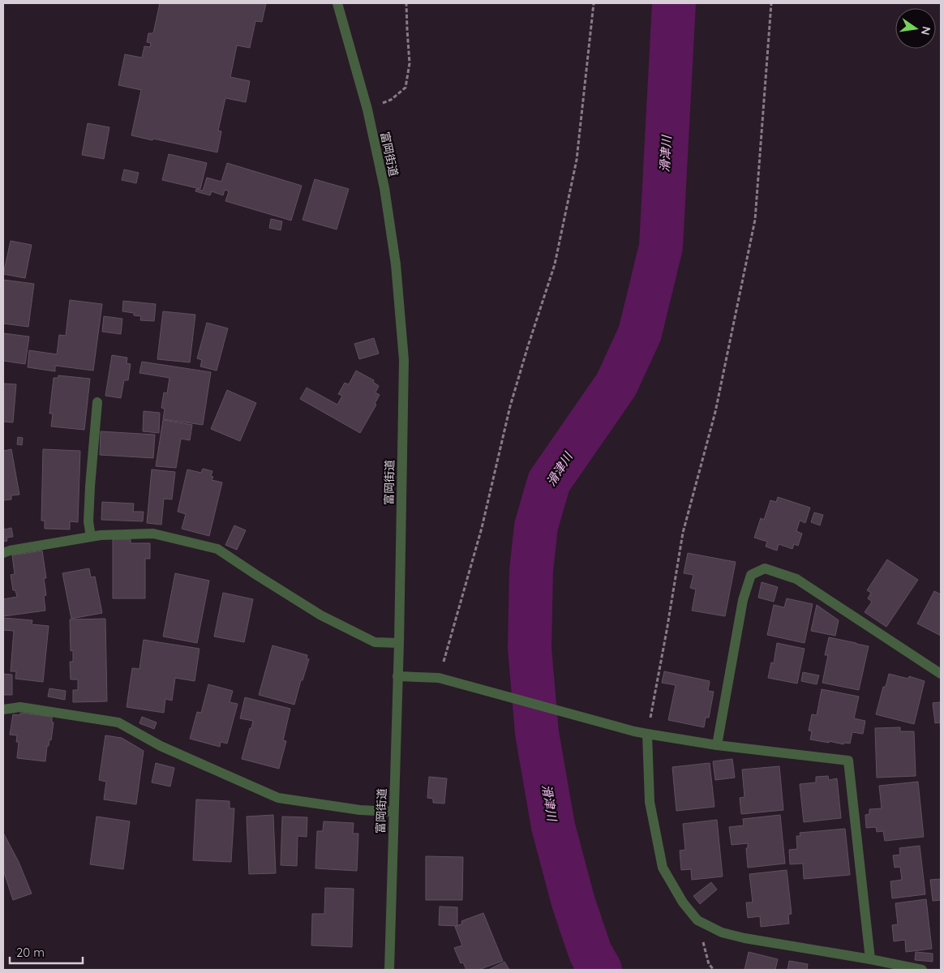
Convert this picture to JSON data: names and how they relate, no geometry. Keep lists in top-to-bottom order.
{
  "streets": {
    "street": ["富岡街道"]
  },
  "water": ["滑津川"],
  "scale_bar": "20 m",
  "north": "right"
}
